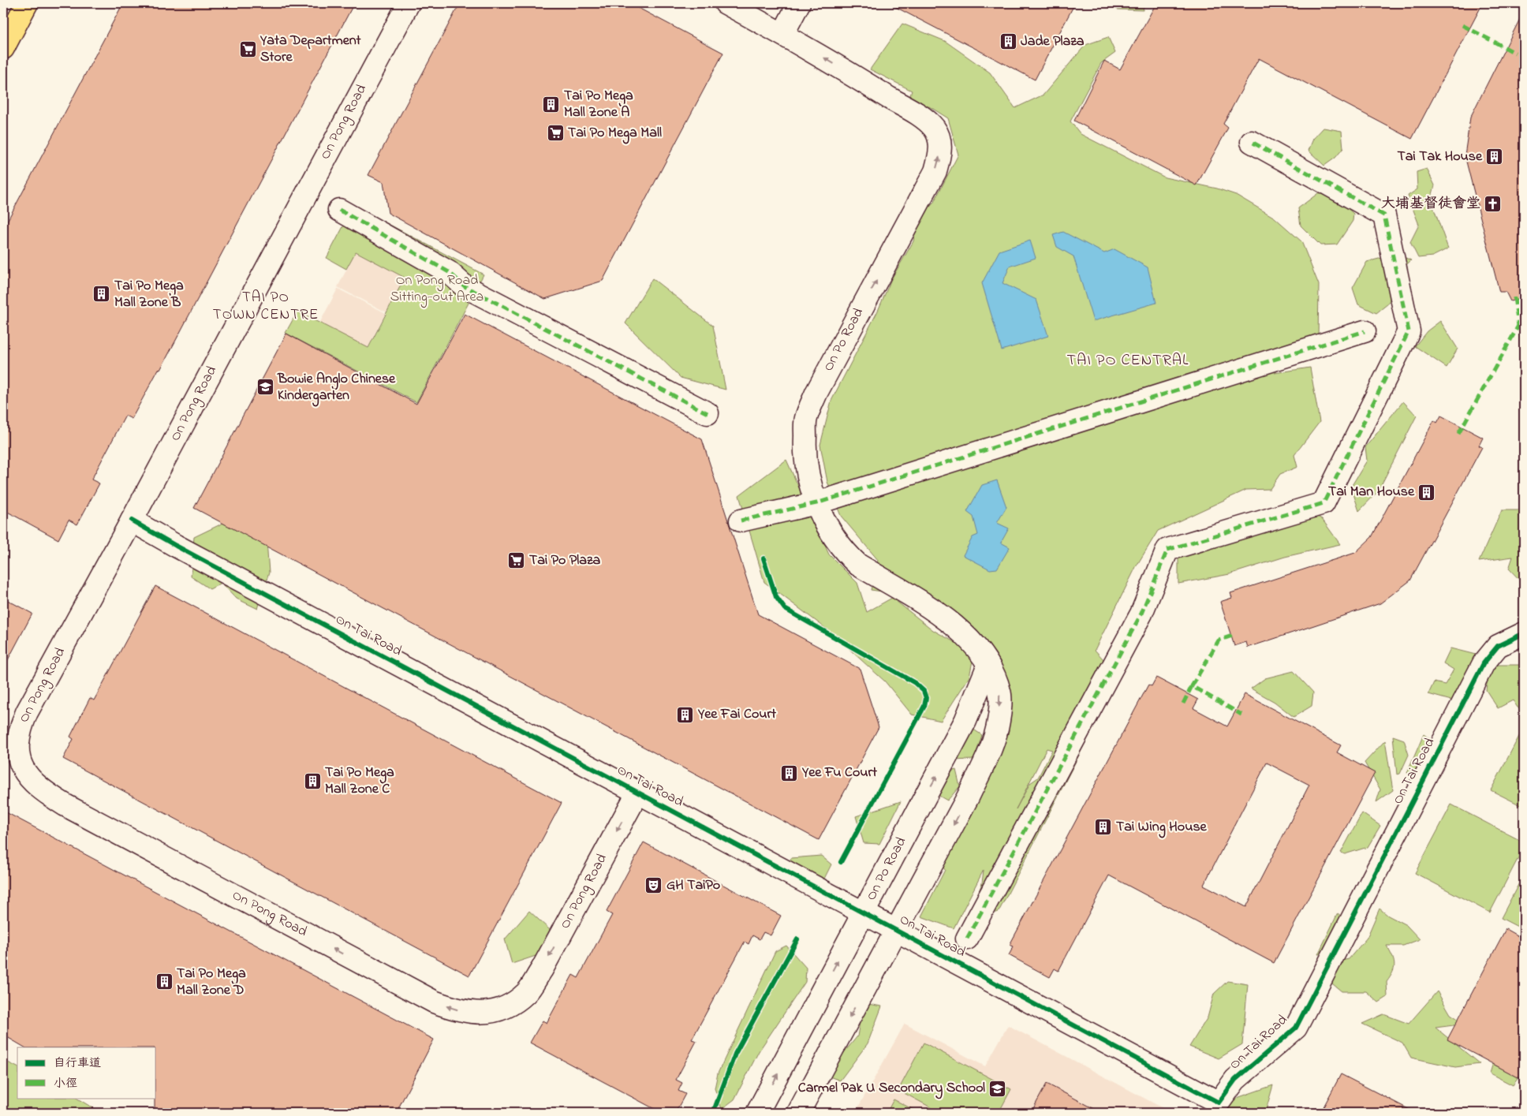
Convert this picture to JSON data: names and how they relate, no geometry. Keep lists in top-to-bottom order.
{
  "streets": {
    "street": ["On Pong Road", "On Po Road", "On Tai Road"]
  },
  "crossings": [
    ["On Pong Road", "On Tai Road"],
    ["On Po Road", "On Tai Road"]
  ],
  "districts": ["TAI PO TOWN CENTRE", "TAI PO CENTRAL"],
  "parks": ["On Pong Road Sitting-out Area"],
  "places": {
    "building": [
      "Jade Plaza",
      "Tai Po Mega Mall Zone A",
      "Tai Tak House",
      "Tai Po Mega Mall Zone B",
      "Tai Man House",
      "Yee Fai Court",
      "Yee Fu Court",
      "Tai Po Mega Mall Zone C",
      "Tai Wing House",
      "Tai Po Mega Mall Zone D"
    ],
    "supermarket": ["Yata Department Store", "Tai Po Mega Mall", "Tai Po Plaza"],
    "church": ["大埔基督徒會堂"],
    "school or university": ["Bowie Anglo Chinese Kindergarten", "Carmel Pak U Secondary School"],
    "theatre": ["GH TaiPo"]
  },
  "legend": ["自行車道", "小徑"]
}
